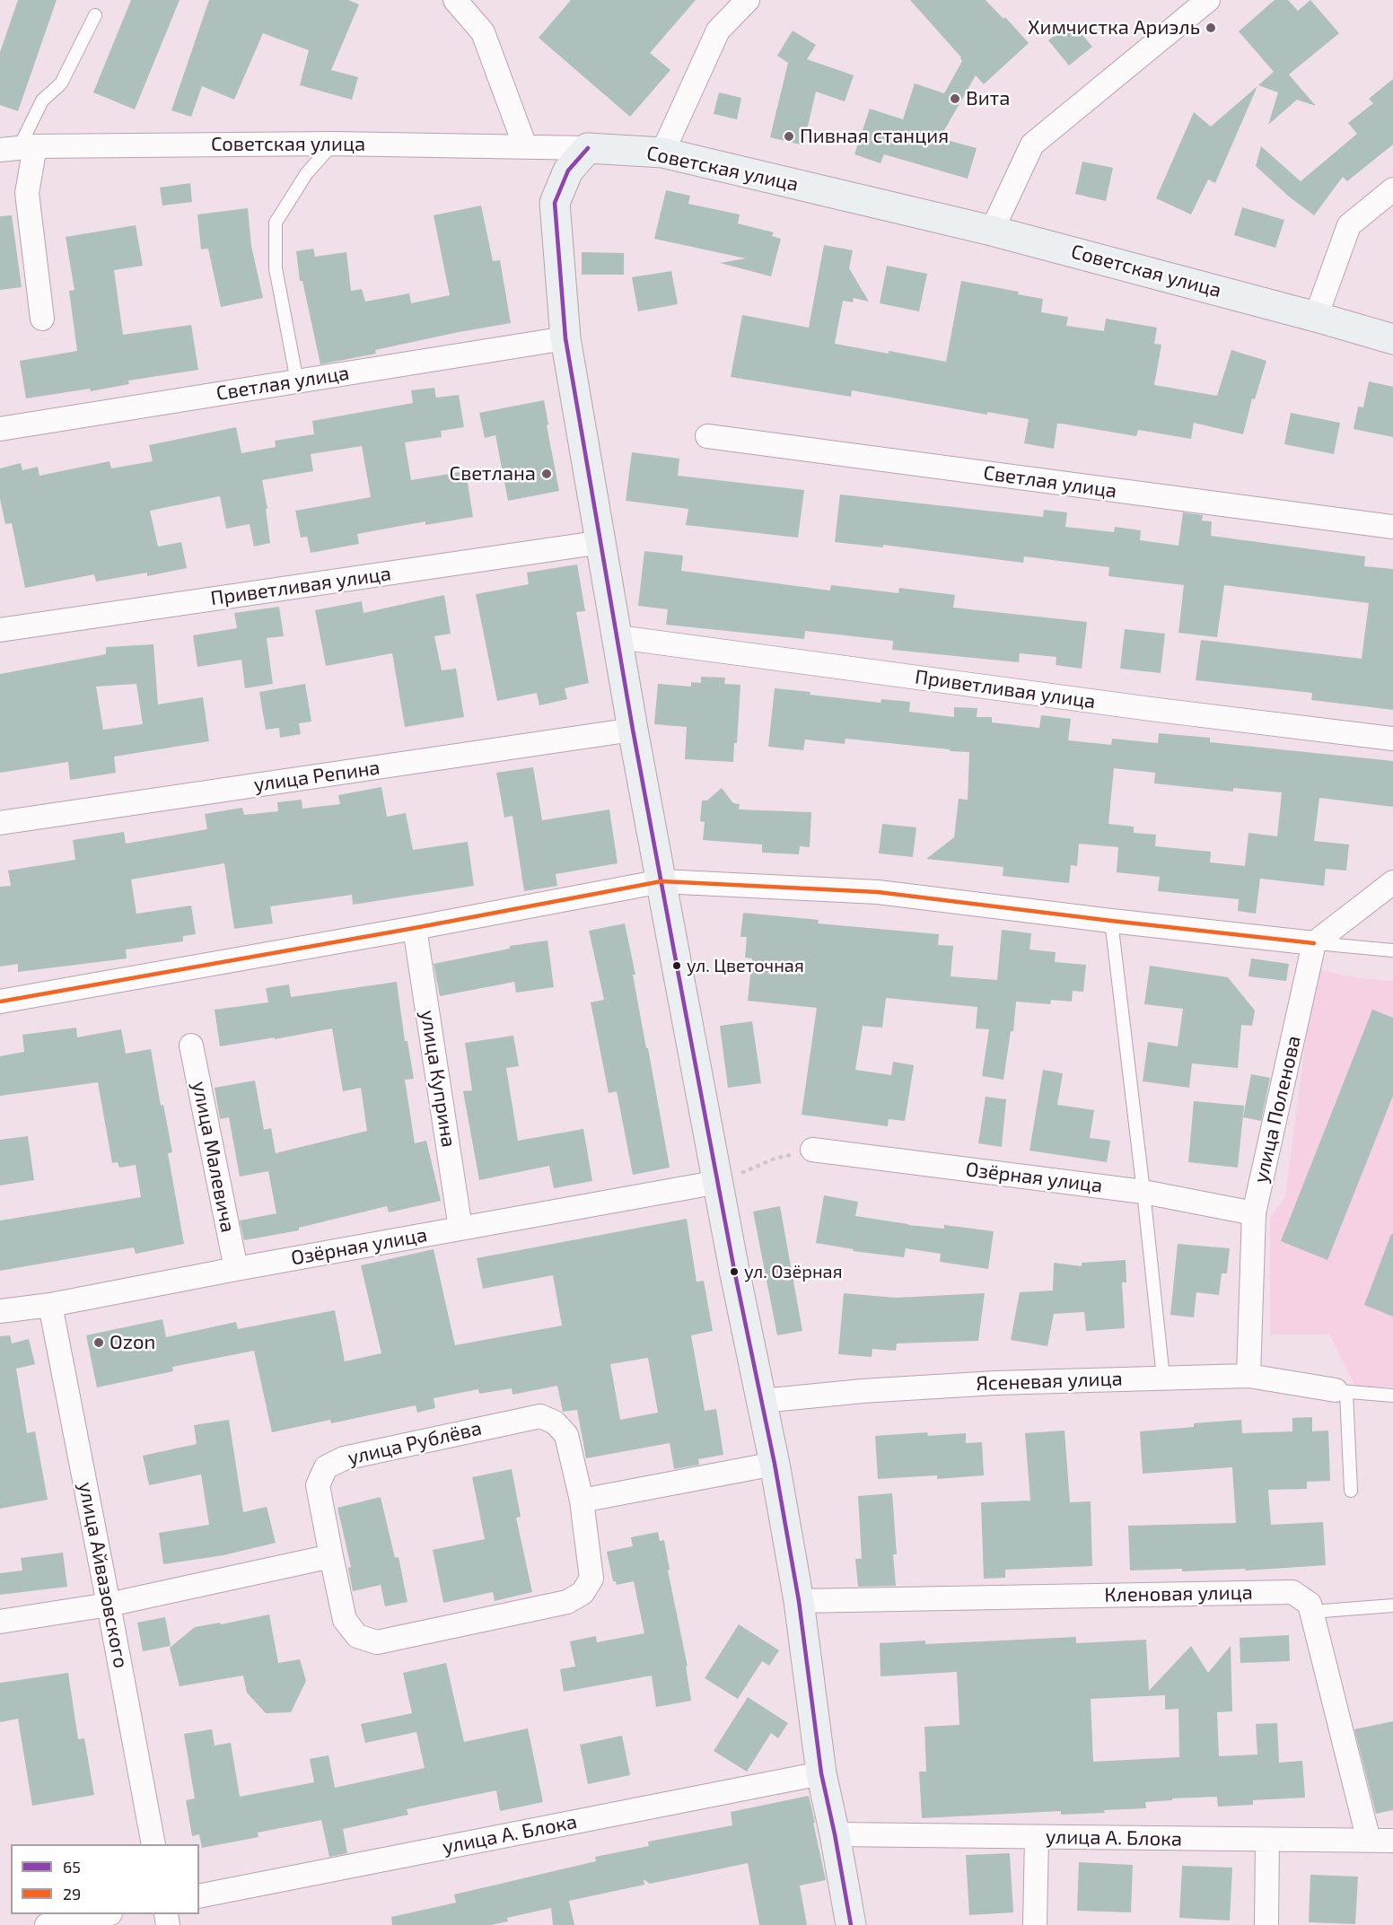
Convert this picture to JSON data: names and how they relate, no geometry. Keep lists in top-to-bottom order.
{
  "streets": {
    "street": [
      "Советская улица",
      "Светлая улица",
      "Приветливая улица",
      "улица Репина",
      "улица Куприна",
      "улица Поленова",
      "улица Малевича",
      "Озёрная улица",
      "Ясеневая улица",
      "улица Рублёва",
      "улица Айвазовского",
      "Кленовая улица",
      "улица А. Блока"
    ]
  },
  "crossings": [
    ["улица Куприна", "Озёрная улица"],
    ["улица Поленова", "Озёрная улица"],
    ["улица Поленова", "Ясеневая улица"],
    ["улица Малевича", "Озёрная улица"],
    ["Озёрная улица", "улица Айвазовского"],
    ["Кленовая улица", "улица А. Блока"]
  ],
  "places": [
    "Химчистка Ариэль",
    "Вита",
    "Пивная станция",
    "Светлана",
    "ул. Цветочная",
    "ул. Озёрная",
    "Ozon"
  ],
  "lines": ["transit line 65", "transit line 29"],
  "legend": ["65", "29"]
}
